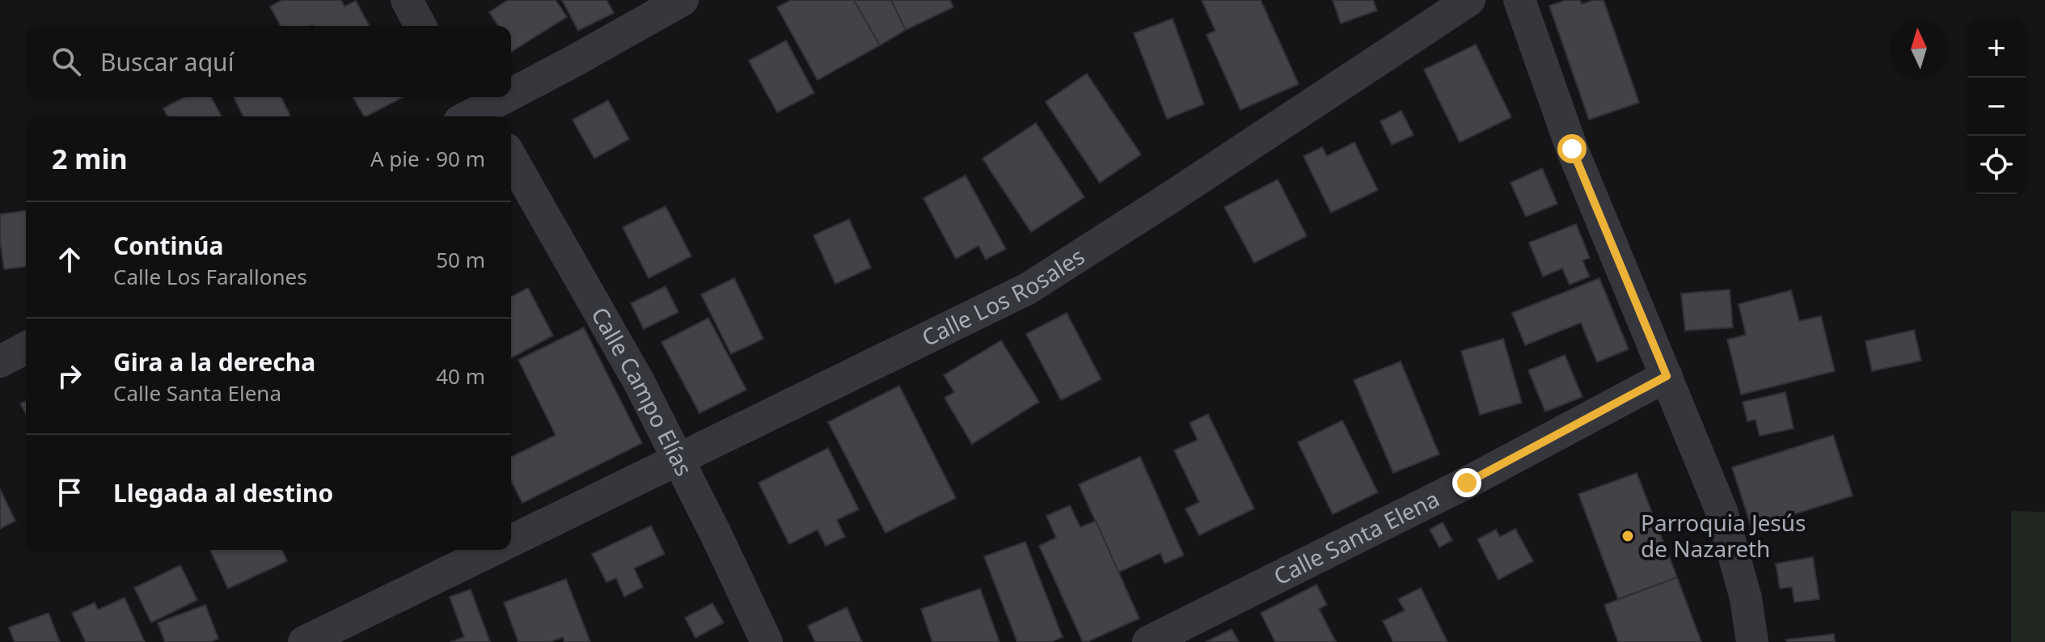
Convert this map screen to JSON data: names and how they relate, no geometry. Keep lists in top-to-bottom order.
{
  "streets": {
    "street": ["Calle Los Rosales", "Calle Campo Elías", "Calle Santa Elena"]
  },
  "crossings": [
    ["Calle Los Rosales", "Calle Campo Elías"]
  ],
  "places": ["Parroquia Jesús de Nazareth"],
  "north": "top",
  "page": {
    "map_buttons": ["+", "−"],
    "search": "Buscar aquí",
    "heading": ["2 min", "A pie · 90 m"],
    "list": [
      ["Continúa", "Calle Los Farallones", "50 m"],
      ["Gira a la derecha", "Calle Santa Elena", "40 m"],
      "Llegada al destino"
    ]
  }
}
